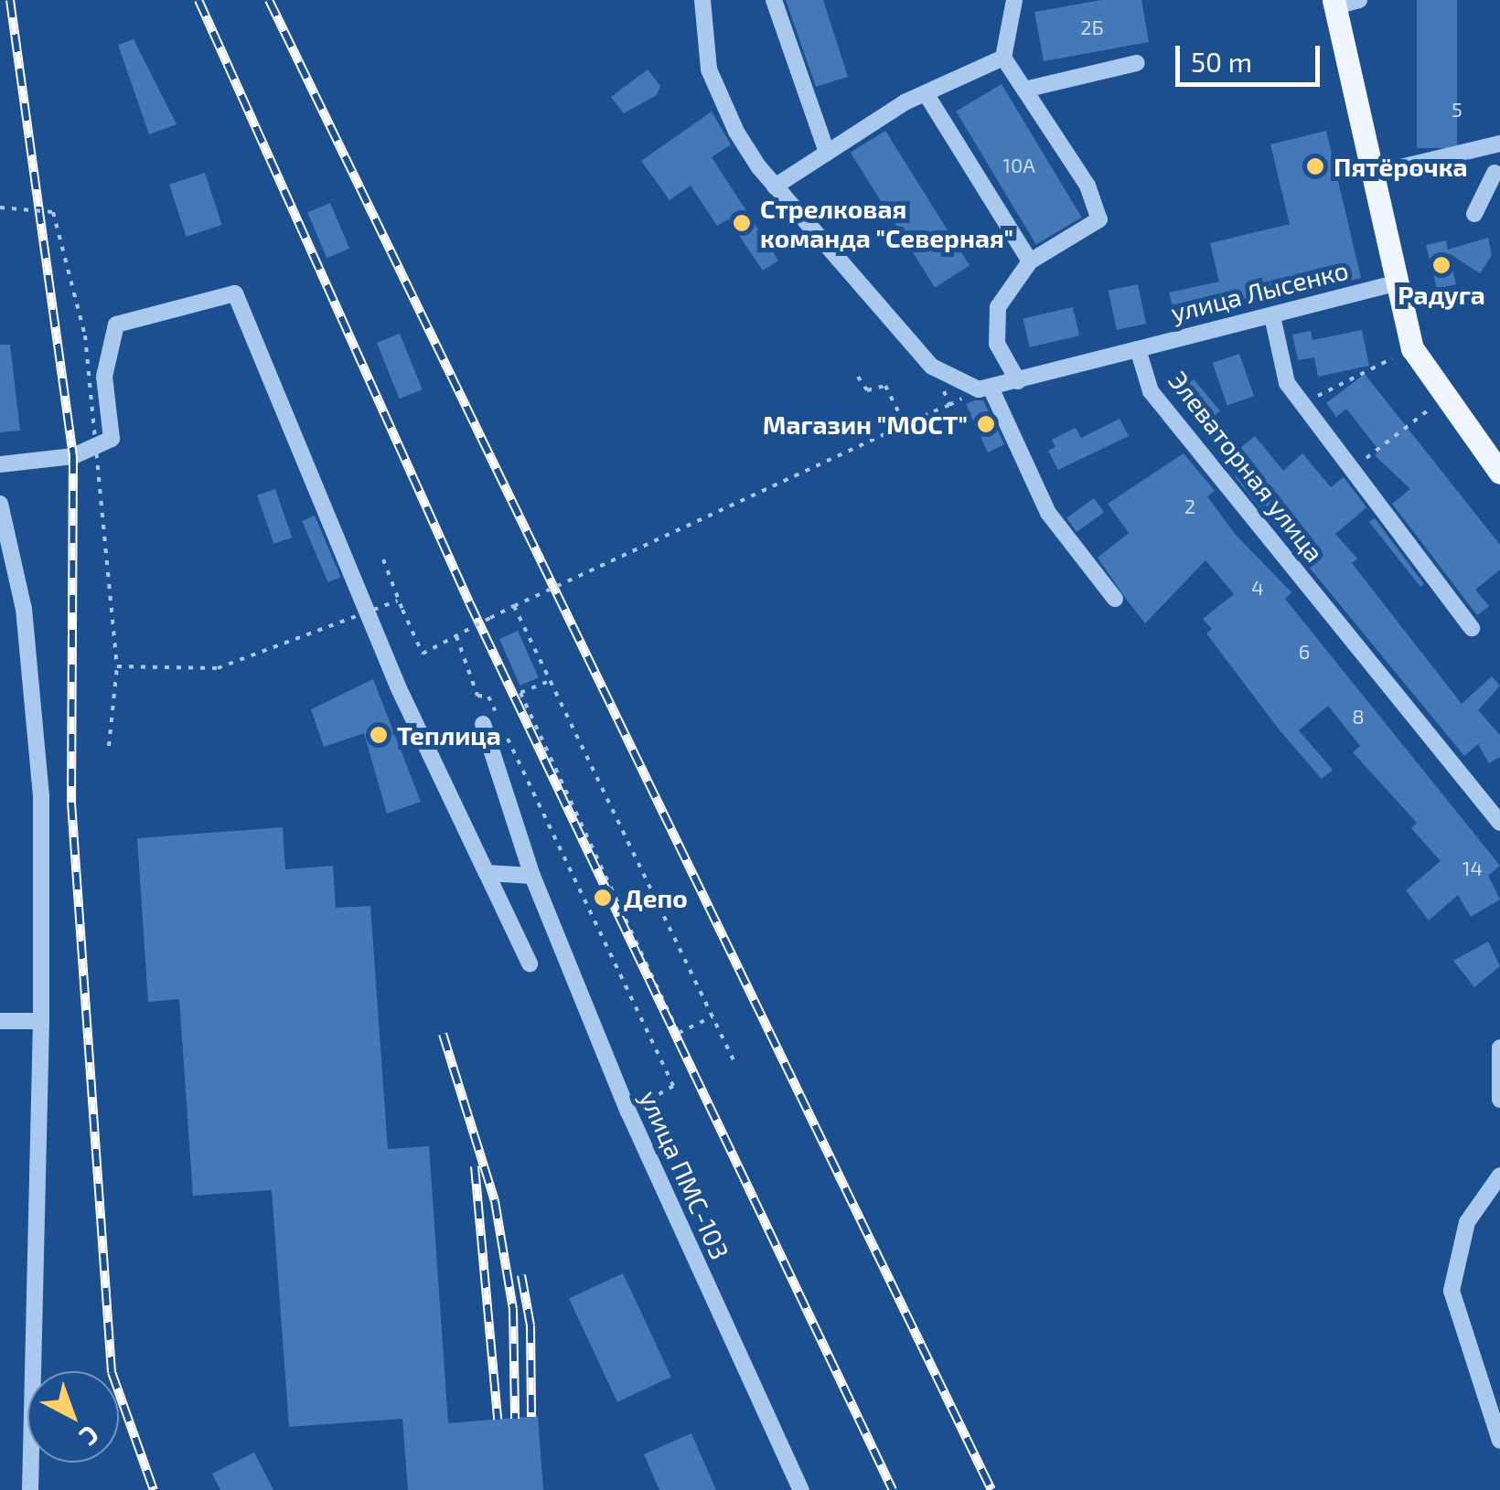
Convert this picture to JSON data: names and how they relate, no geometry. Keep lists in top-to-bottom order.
{
  "streets": {
    "street": ["улица Лысенко", "Элеваторная улица", "улица ПМС-103"]
  },
  "crossings": [
    ["улица Лысенко", "Элеваторная улица"]
  ],
  "places": [
    "Пятёрочка",
    "Стрелковая команда \"Северная\"",
    "Радуга",
    "Магазин \"МОСТ\"",
    "Теплица",
    "Депо"
  ],
  "house_numbers": [
    "2Б",
    "5",
    "10А",
    "2",
    "4",
    "6",
    "8",
    "14"
  ],
  "scale_bar": "50 m",
  "north": "bottom right"
}
